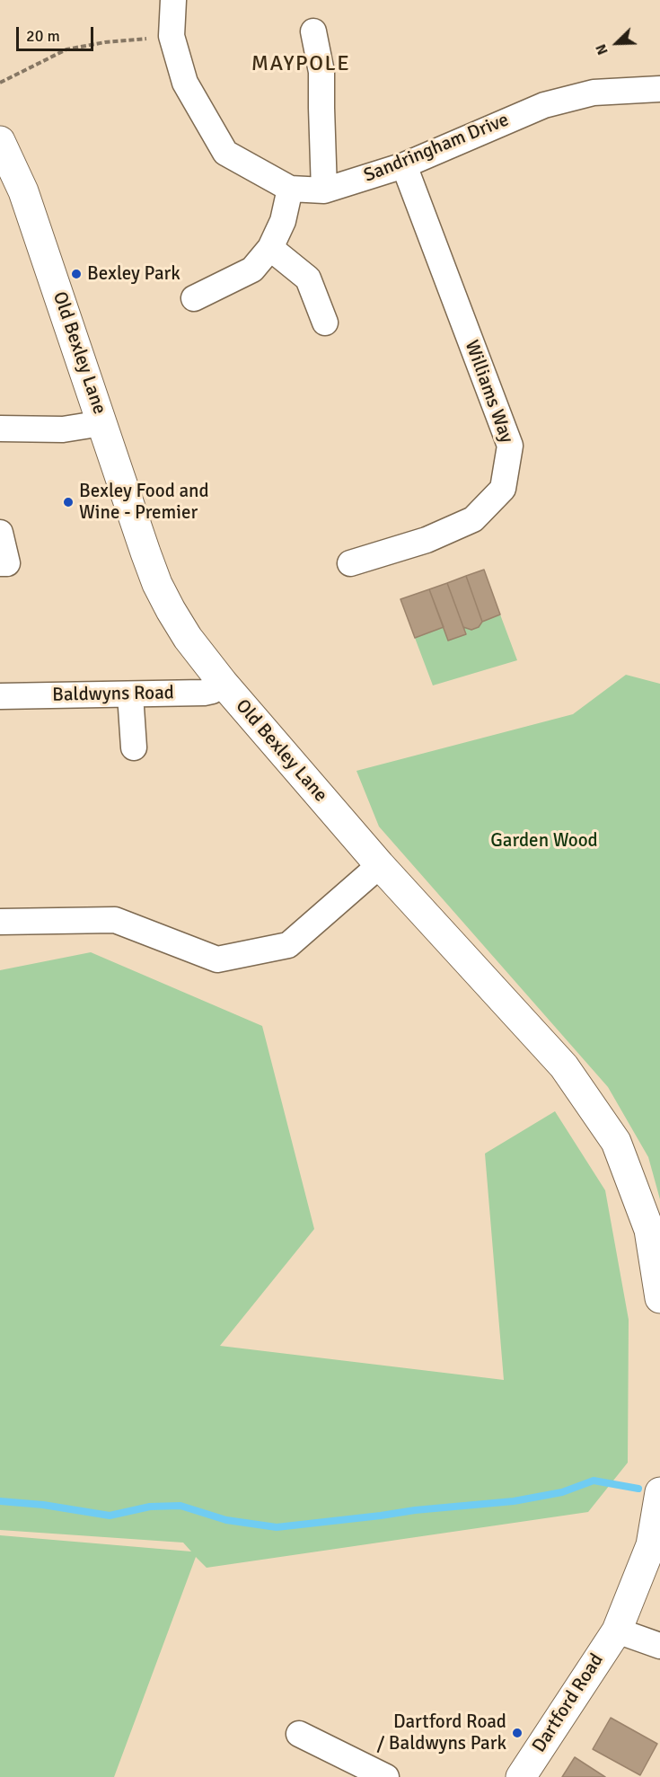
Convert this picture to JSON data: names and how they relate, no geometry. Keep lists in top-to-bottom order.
{
  "streets": {
    "main road": ["Old Bexley Lane", "Dartford Road"],
    "street": ["Sandringham Drive", "Williams Way", "Baldwyns Road"]
  },
  "crossings": [
    ["Sandringham Drive", "Williams Way"],
    ["Old Bexley Lane", "Baldwyns Road"]
  ],
  "districts": ["MAYPOLE"],
  "parks": ["Garden Wood"],
  "places": ["Bexley Park", "Bexley Food and Wine - Premier", "Dartford Road / Baldwyns Park"],
  "scale_bar": "20 m",
  "north": "bottom left"
}
